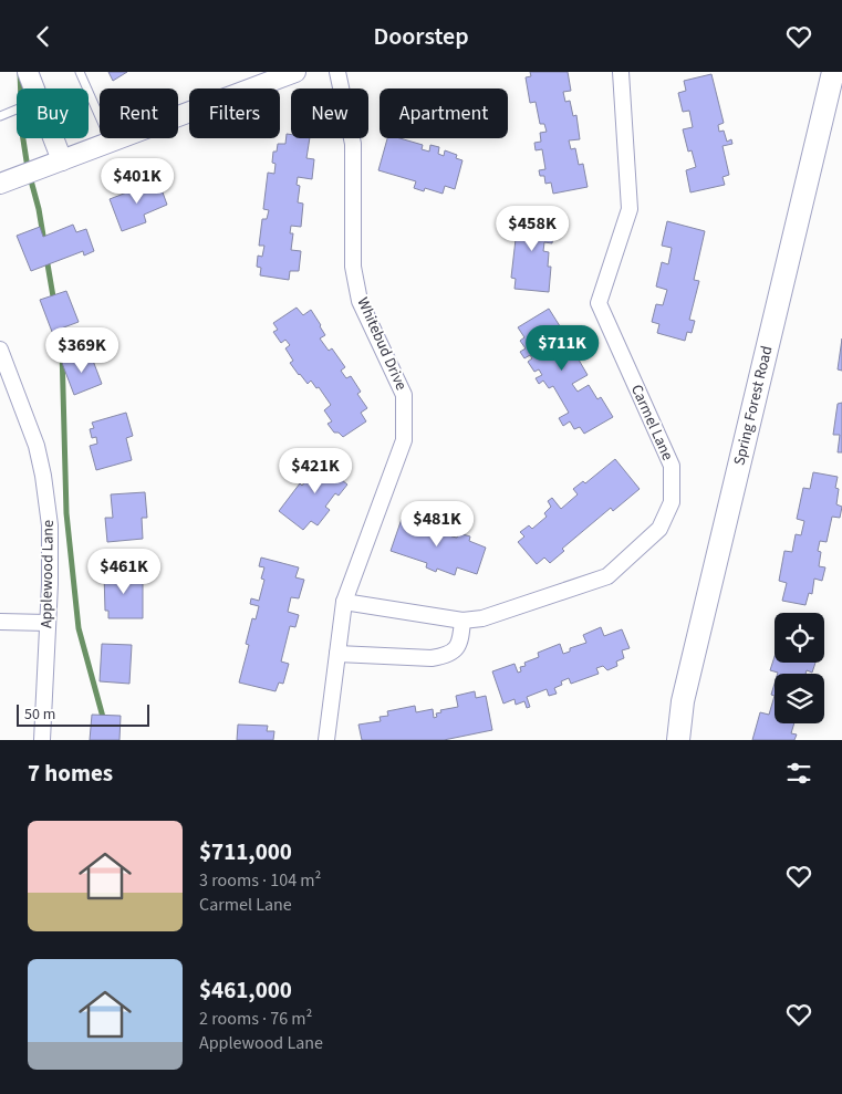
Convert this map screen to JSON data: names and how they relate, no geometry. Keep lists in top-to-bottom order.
{
  "streets": {
    "main road": ["Spring Forest Road"],
    "street": ["Whitebud Drive", "Carmel Lane", "Applewood Lane"]
  },
  "crossings": [
    ["Whitebud Drive", "Carmel Lane"]
  ],
  "scale_bar": "50 m",
  "page": {
    "header": "Doorstep",
    "chip": [
      "Buy",
      "Rent",
      "Filters",
      "New",
      "Apartment"
    ],
    "price": [
      "$401K",
      "$458K",
      "$711K",
      "$369K",
      "$421K",
      "$481K",
      "$461K"
    ],
    "scale": "50 m",
    "heading": "7 homes",
    "list": [
      {
        "name": "$711,000",
        "note": "3 rooms · 104 m² · Carmel Lane"
      },
      {
        "name": "$461,000",
        "note": "2 rooms · 76 m² · Applewood Lane"
      }
    ]
  }
}
